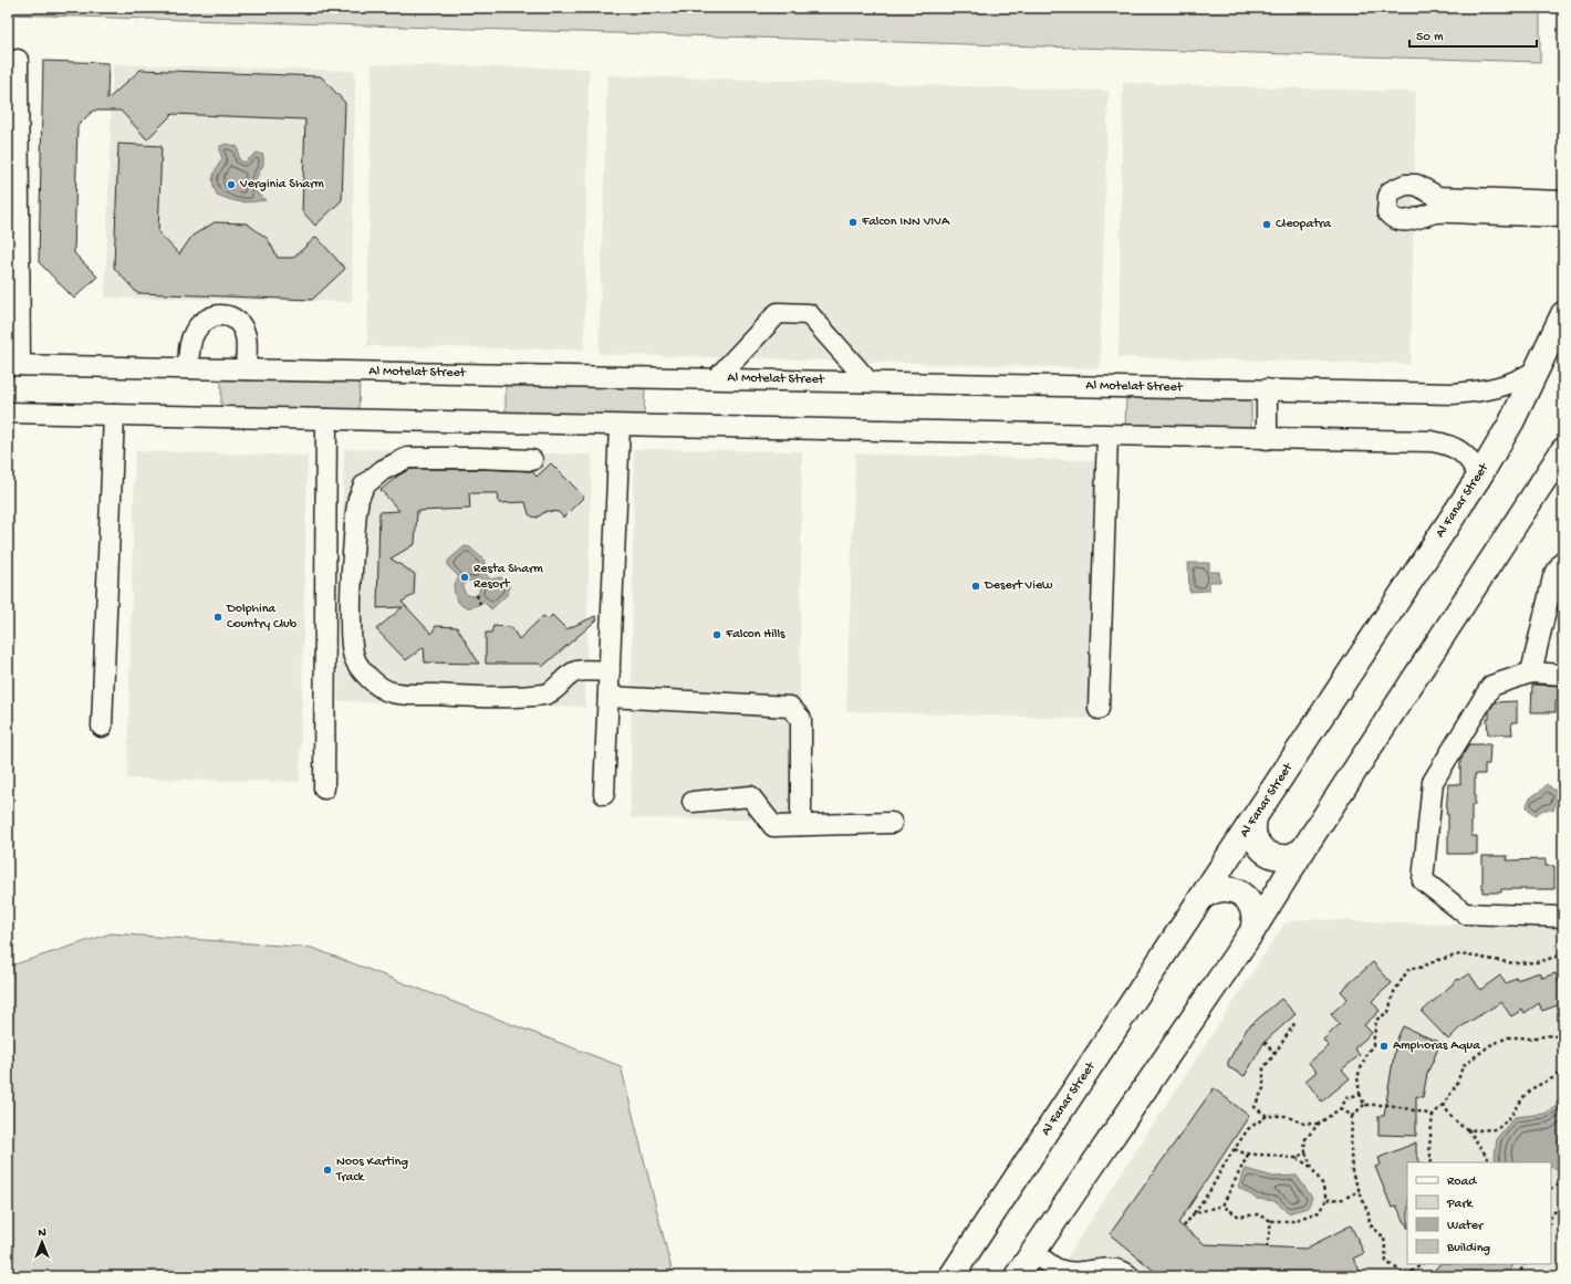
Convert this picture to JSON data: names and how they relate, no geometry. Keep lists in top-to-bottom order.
{
  "streets": {
    "main road": ["Al Fanar Street"],
    "street": ["Al Motelat Street"]
  },
  "crossings": [
    ["Al Motelat Street", "Al Fanar Street"]
  ],
  "places": [
    "Verginia Sharm",
    "Falcon INN VIVA",
    "Cleopatra",
    "Resta Sharm Resort",
    "Desert View",
    "Dolphina Country Club",
    "Falcon Hills",
    "Amphoras Aqua",
    "Noos Karting Track"
  ],
  "legend": [
    "Road",
    "Park",
    "Water",
    "Building"
  ],
  "scale_bar": "50 m",
  "north": "top"
}
